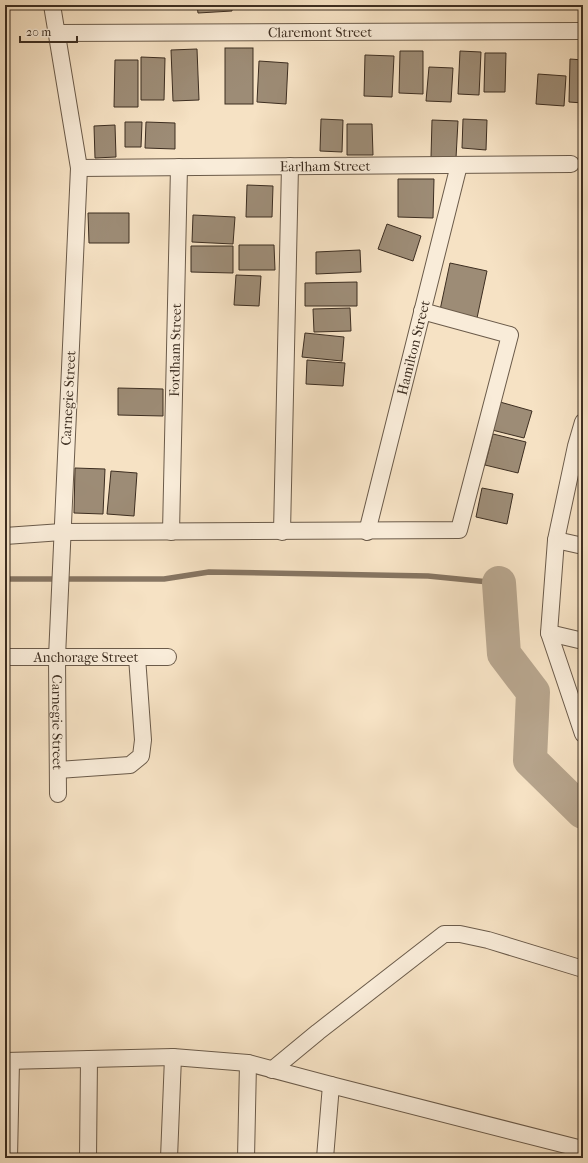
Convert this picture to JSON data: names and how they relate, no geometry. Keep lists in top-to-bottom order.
{
  "streets": {
    "street": [
      "Claremont Street",
      "Earlham Street",
      "Hamilton Street",
      "Fordham Street",
      "Carnegie Street",
      "Anchorage Street"
    ]
  },
  "crossings": [
    ["Claremont Street", "Carnegie Street"],
    ["Earlham Street", "Hamilton Street"],
    ["Earlham Street", "Fordham Street"],
    ["Earlham Street", "Carnegie Street"],
    ["Carnegie Street", "Anchorage Street"]
  ],
  "scale_bar": "20 m"
}
